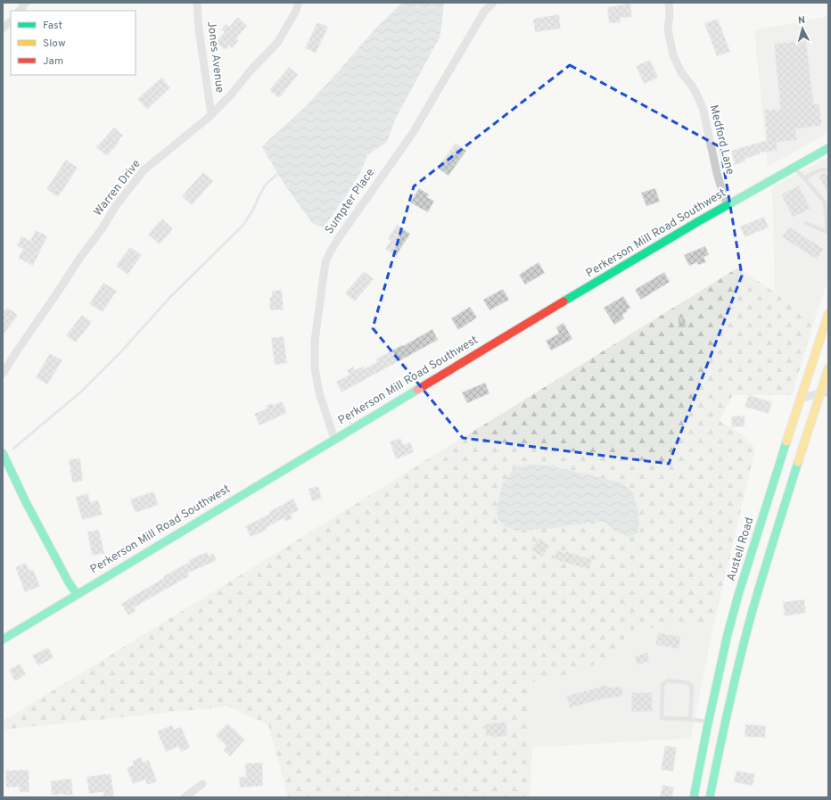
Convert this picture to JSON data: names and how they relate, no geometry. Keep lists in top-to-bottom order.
{
  "streets": {
    "street": [
      "Jones Avenue",
      "Medford Lane",
      "Warren Drive",
      "Sumpter Place",
      "Perkerson Mill Road Southwest",
      "Austell Road"
    ]
  },
  "crossings": [
    ["Jones Avenue", "Warren Drive"],
    ["Medford Lane", "Perkerson Mill Road Southwest"],
    ["Sumpter Place", "Perkerson Mill Road Southwest"]
  ],
  "legend": ["Fast", "Slow", "Jam"],
  "north": "top"
}
